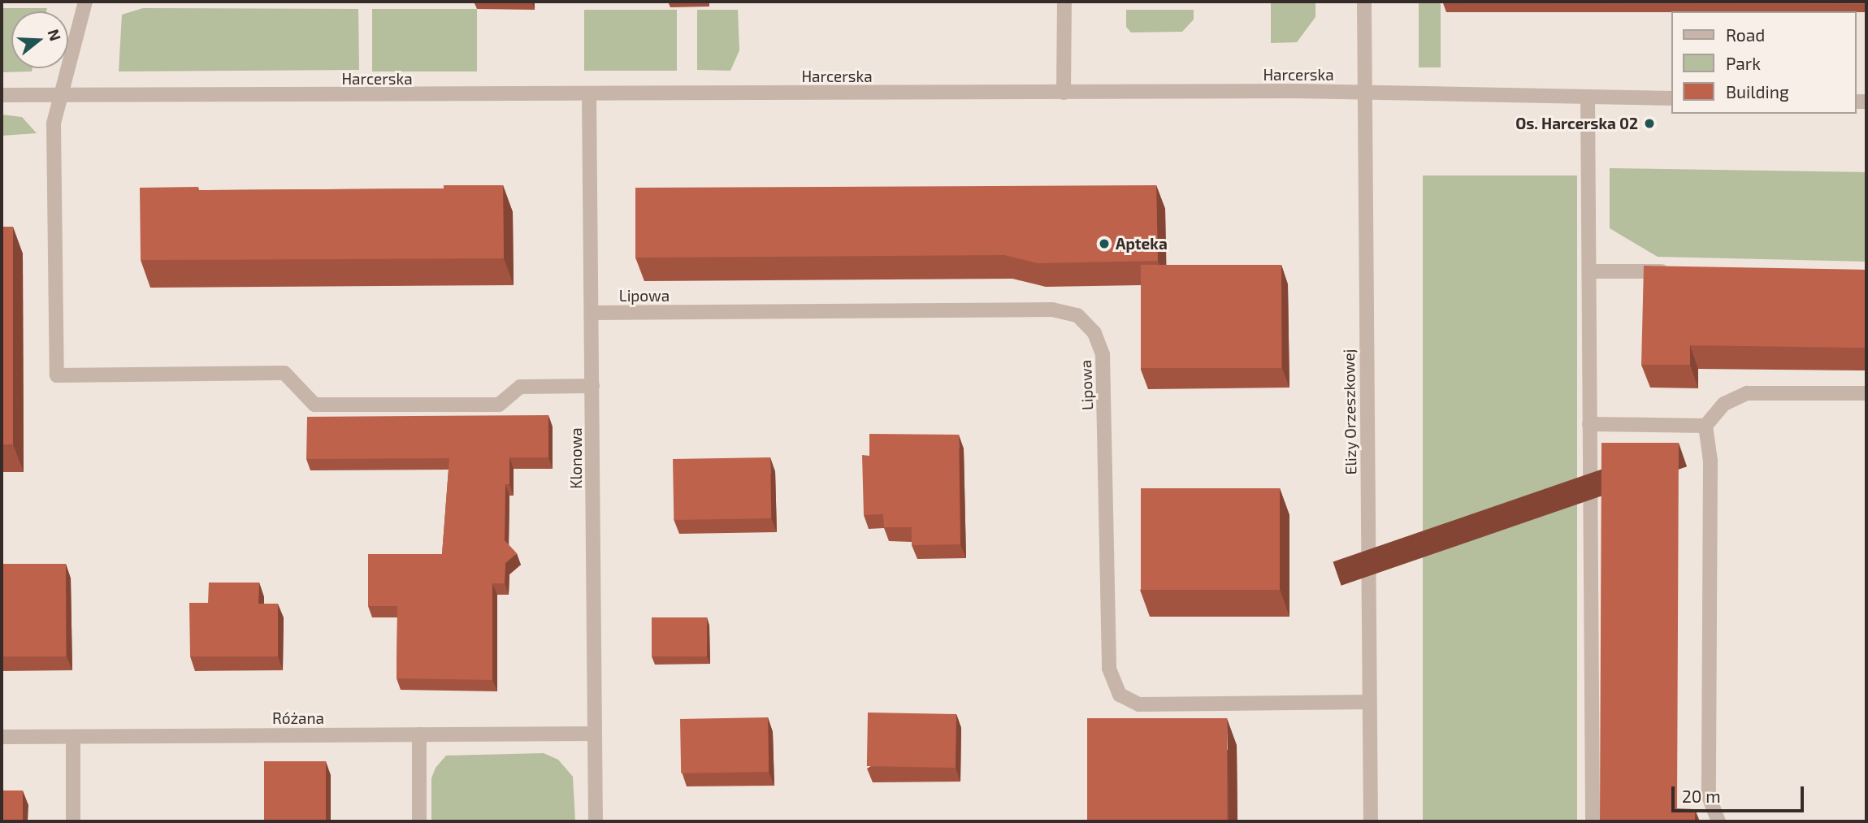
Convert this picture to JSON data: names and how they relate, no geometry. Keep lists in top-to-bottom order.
{
  "streets": {
    "street": [
      "Harcerska",
      "Lipowa",
      "Elizy Orzeszkowej",
      "Klonowa",
      "Różana"
    ]
  },
  "crossings": [
    ["Harcerska", "Elizy Orzeszkowej"],
    ["Harcerska", "Klonowa"],
    ["Lipowa", "Elizy Orzeszkowej"],
    ["Lipowa", "Klonowa"],
    ["Klonowa", "Różana"]
  ],
  "places": ["Os. Harcerska 02", "Apteka"],
  "legend": ["Road", "Park", "Building"],
  "scale_bar": "20 m",
  "north": "right"
}
